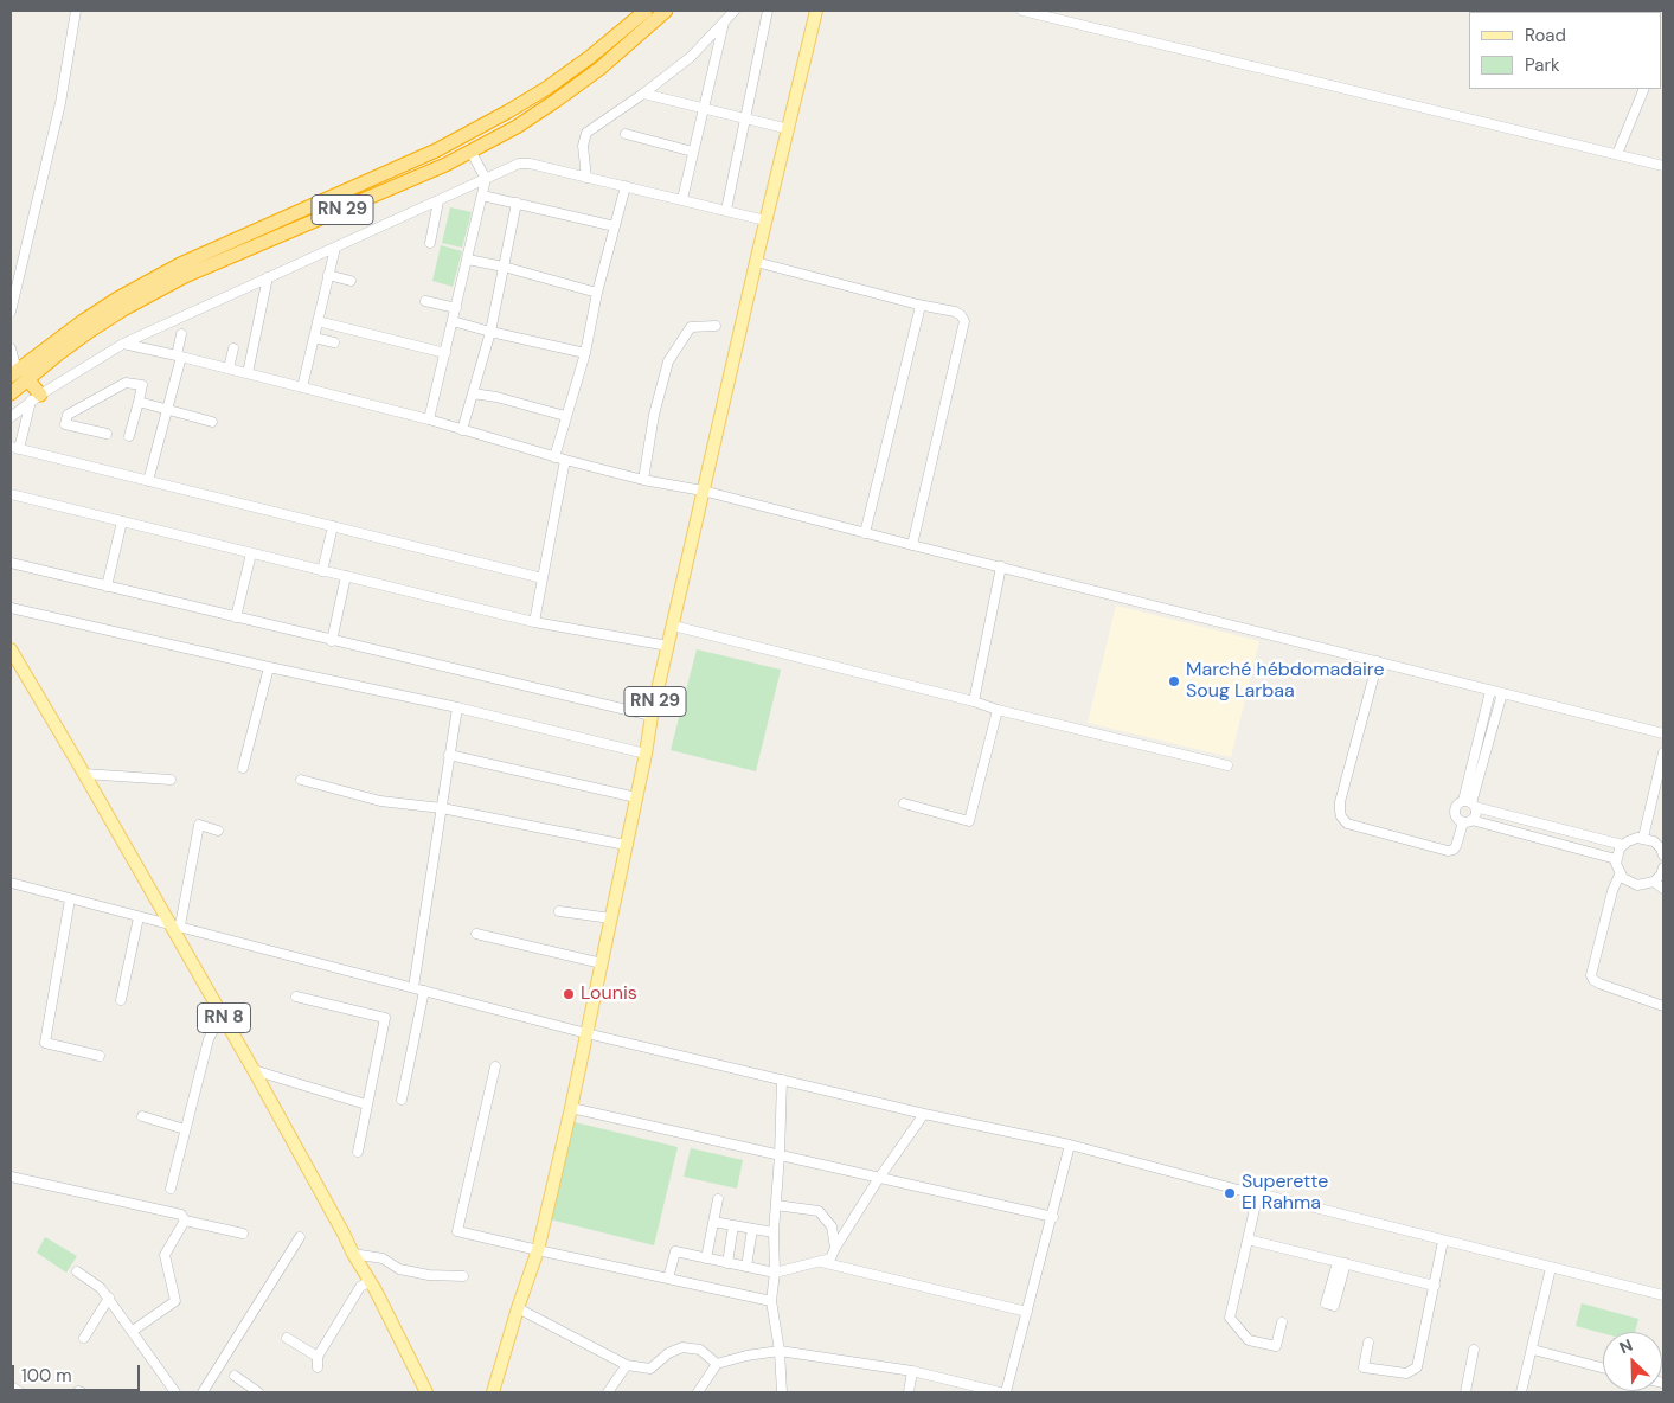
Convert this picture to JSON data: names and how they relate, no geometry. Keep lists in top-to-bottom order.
{
  "streets": {
    "highway": ["RN 29"],
    "main road": ["RN 8"]
  },
  "places": ["Marché hébdomadaire Soug Larbaa", "Lounis", "Superette El Rahma"],
  "legend": ["Road", "Park"],
  "scale_bar": "100 m",
  "north": "top left"
}
